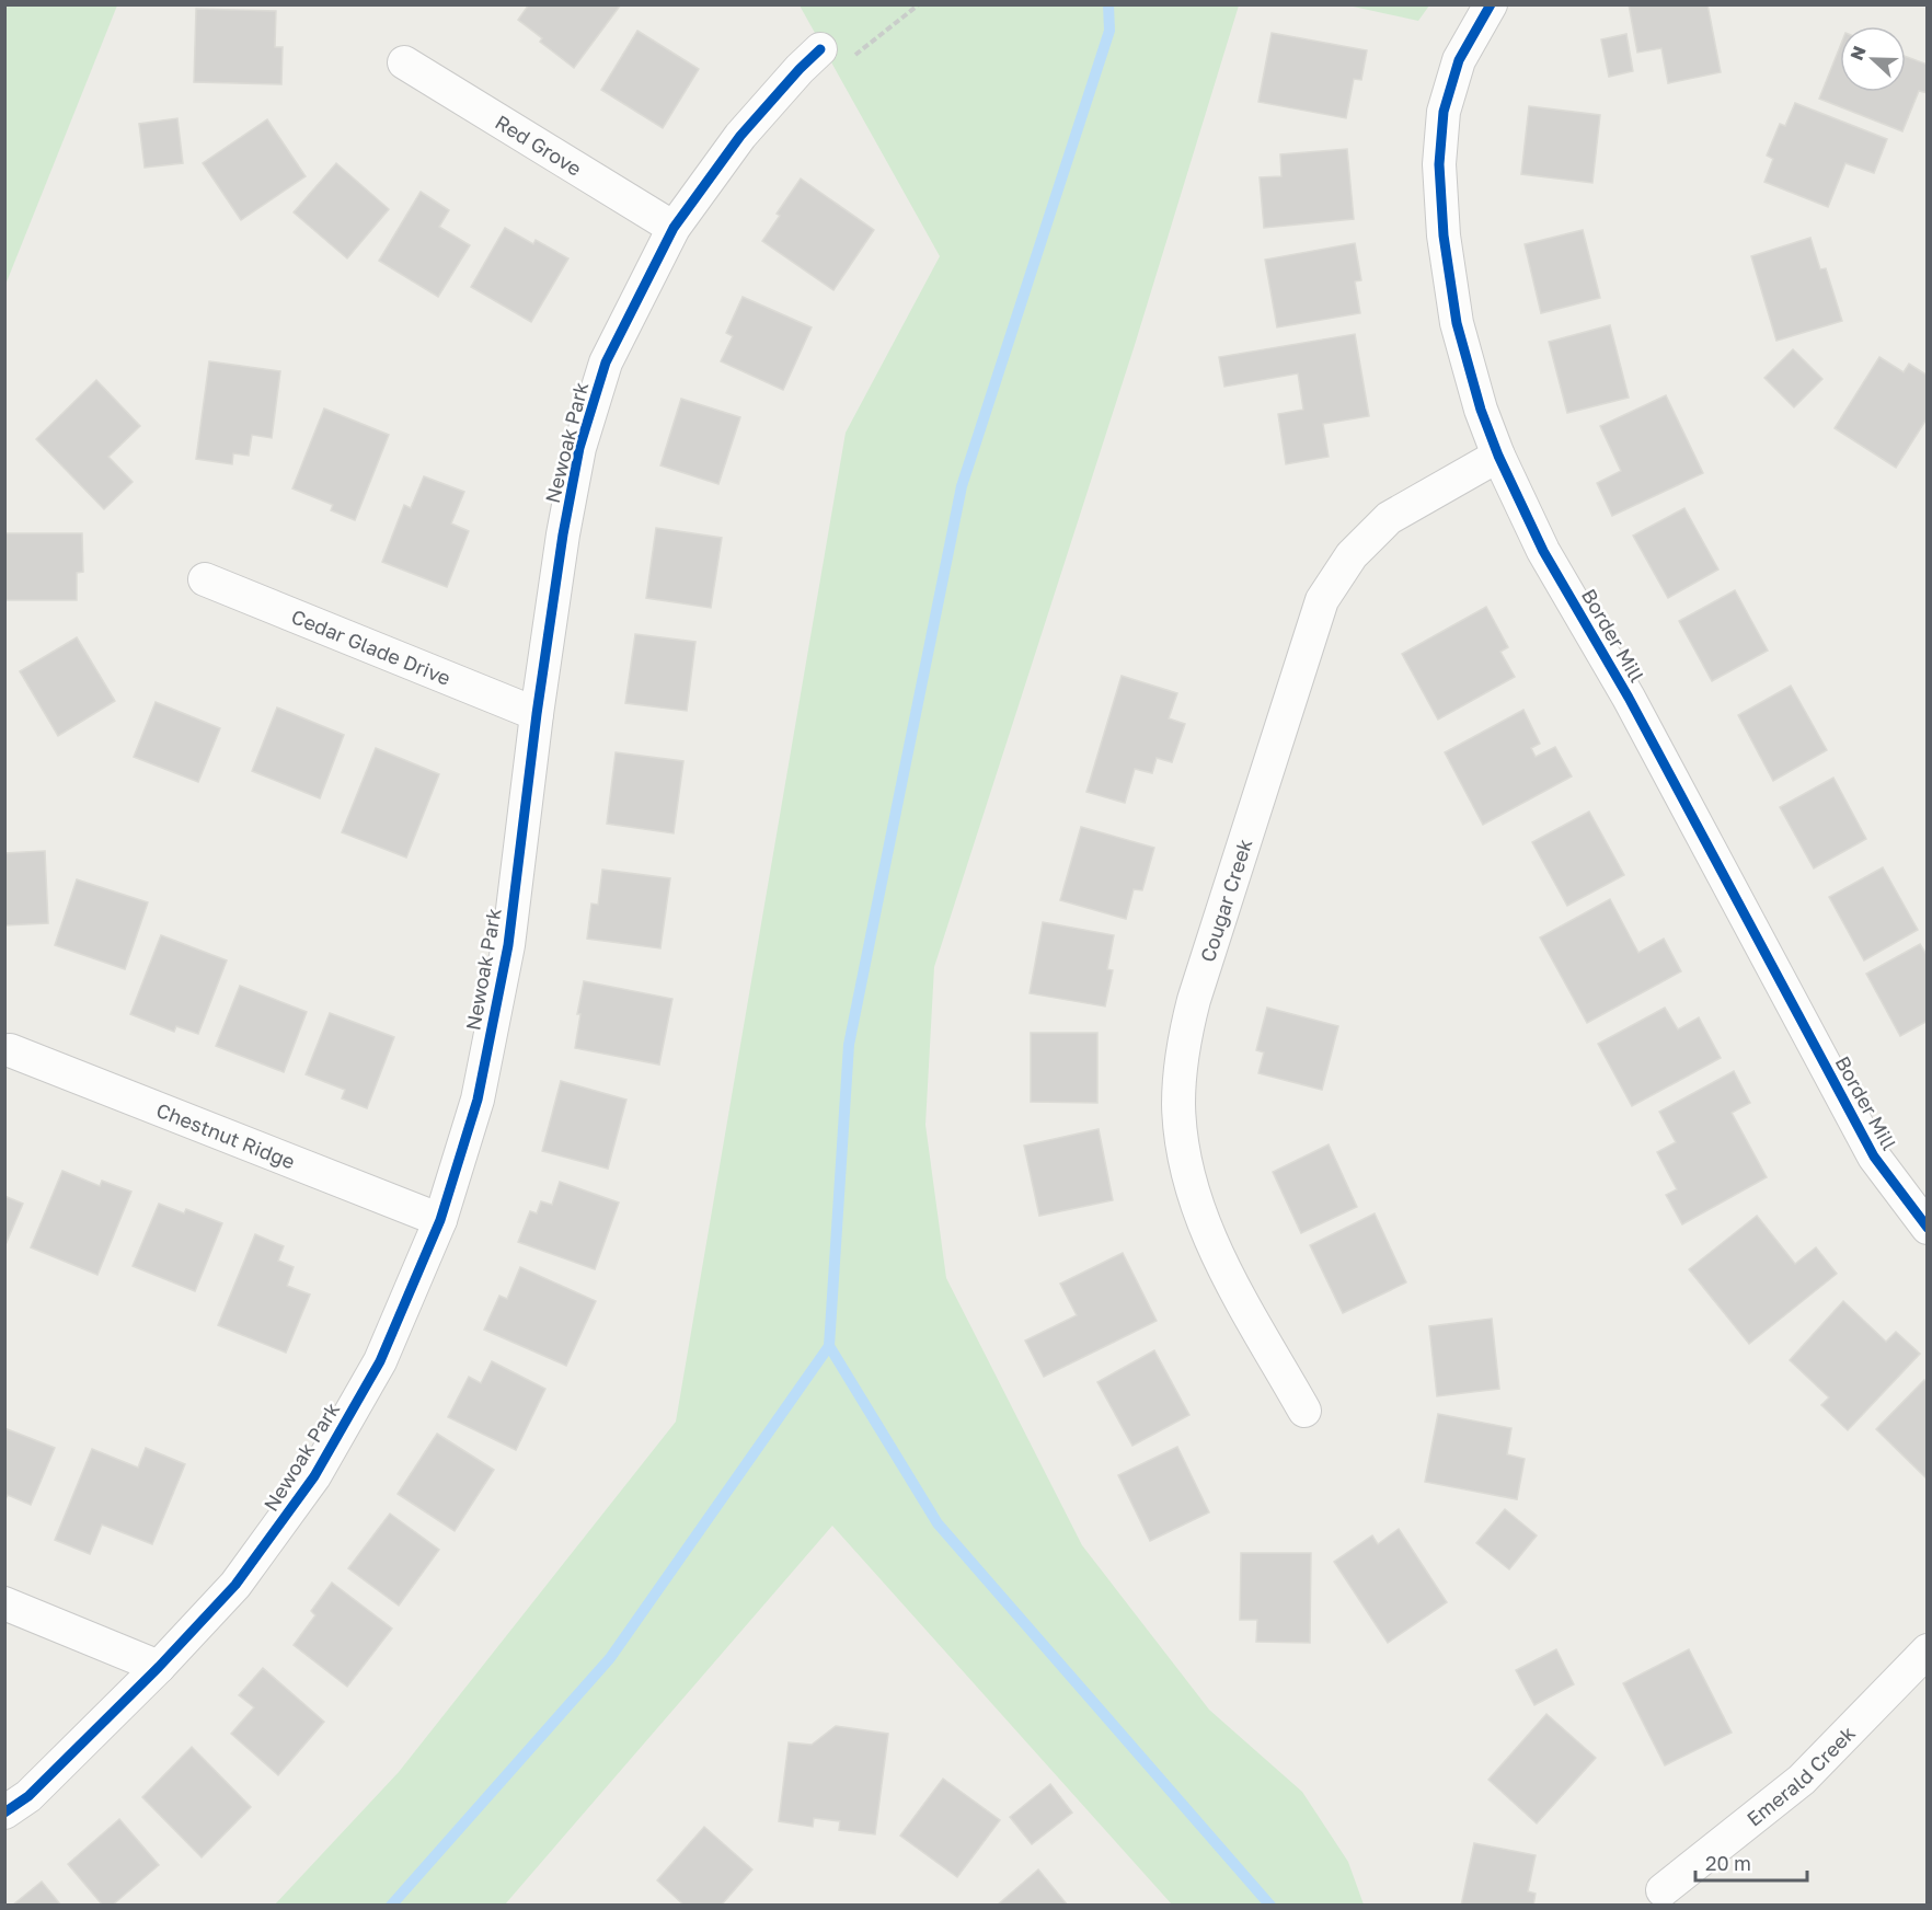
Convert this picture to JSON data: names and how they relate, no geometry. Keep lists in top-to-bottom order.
{
  "streets": {
    "street": [
      "Red Grove",
      "Newoak Park",
      "Border Mill",
      "Cedar Glade Drive",
      "Cougar Creek",
      "Chestnut Ridge",
      "Emerald Creek"
    ]
  },
  "crossings": [
    ["Red Grove", "Newoak Park"],
    ["Newoak Park", "Cedar Glade Drive"],
    ["Newoak Park", "Chestnut Ridge"],
    ["Border Mill", "Cougar Creek"]
  ],
  "scale_bar": "20 m",
  "north": "left"
}
